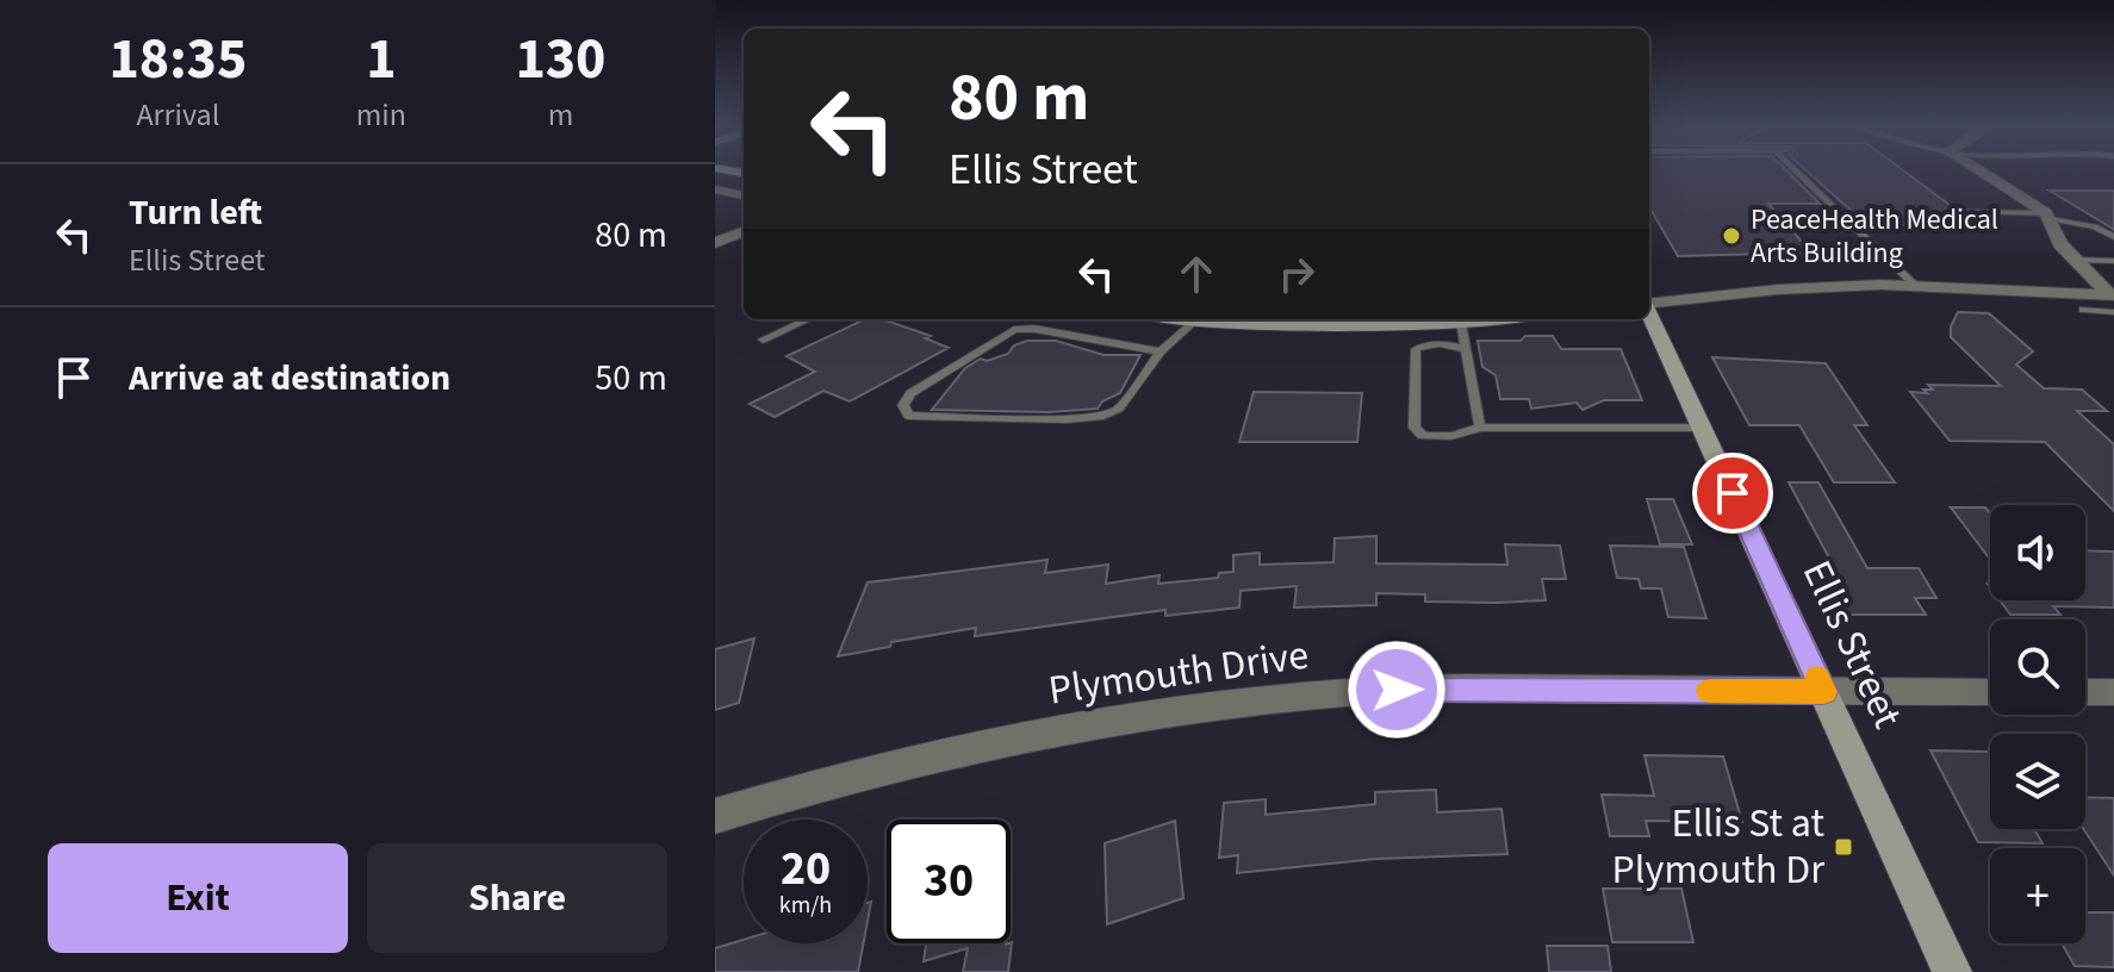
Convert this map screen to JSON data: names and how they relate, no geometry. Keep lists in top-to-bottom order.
{
  "streets": {
    "street": ["Ellis Street", "Plymouth Drive"]
  },
  "crossings": [
    ["Ellis Street", "Plymouth Drive"]
  ],
  "places": {
    "other": ["PeaceHealth Medical Arts Building"],
    "transit": ["Ellis St at Plymouth Dr"]
  },
  "page": {
    "eta": [
      "18:35",
      "Arrival",
      "1",
      "min",
      "130",
      "m"
    ],
    "turn": ["80 m", "Ellis Street"],
    "list": [
      {
        "name": "Turn left",
        "note": "Ellis Street",
        "value": "80 m"
      },
      {
        "name": "Arrive at destination",
        "value": "50 m"
      }
    ],
    "map_buttons": "+",
    "speed": "20 km/h",
    "limit": "30",
    "buttons": ["Exit", "Share"]
  }
}
